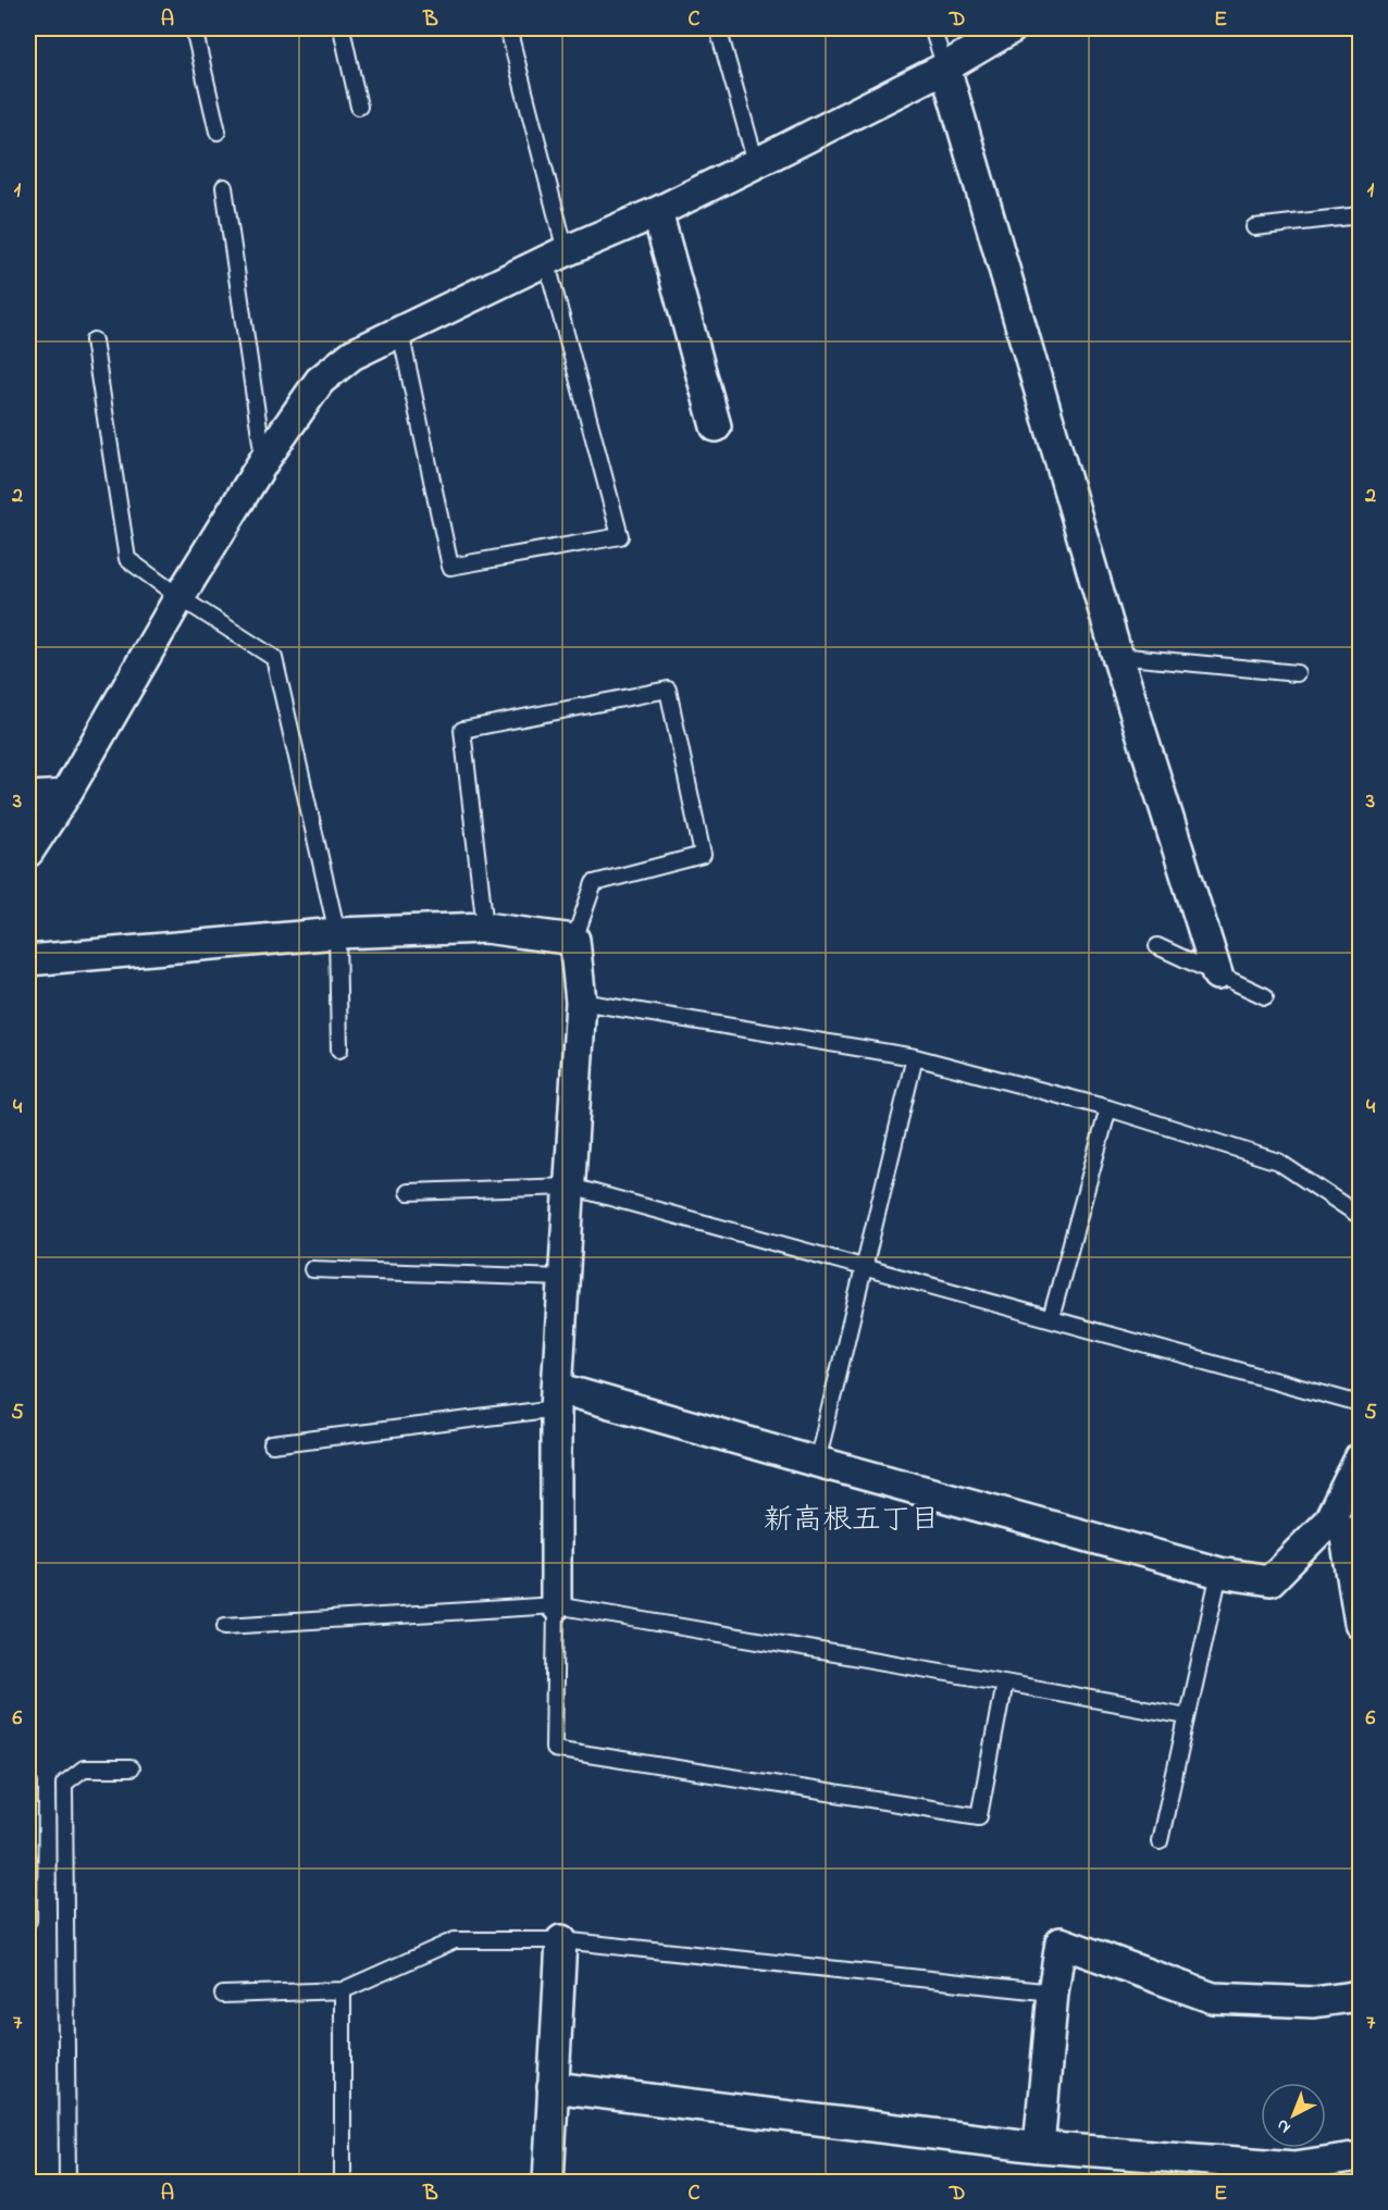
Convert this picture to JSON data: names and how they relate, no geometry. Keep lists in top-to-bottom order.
{
  "districts": ["新高根五丁目"],
  "north": "bottom left",
  "grid": {
    "columns": [
      "A",
      "B",
      "C",
      "D",
      "E"
    ],
    "rows": [
      "1",
      "2",
      "3",
      "4",
      "5",
      "6",
      "7"
    ]
  }
}
